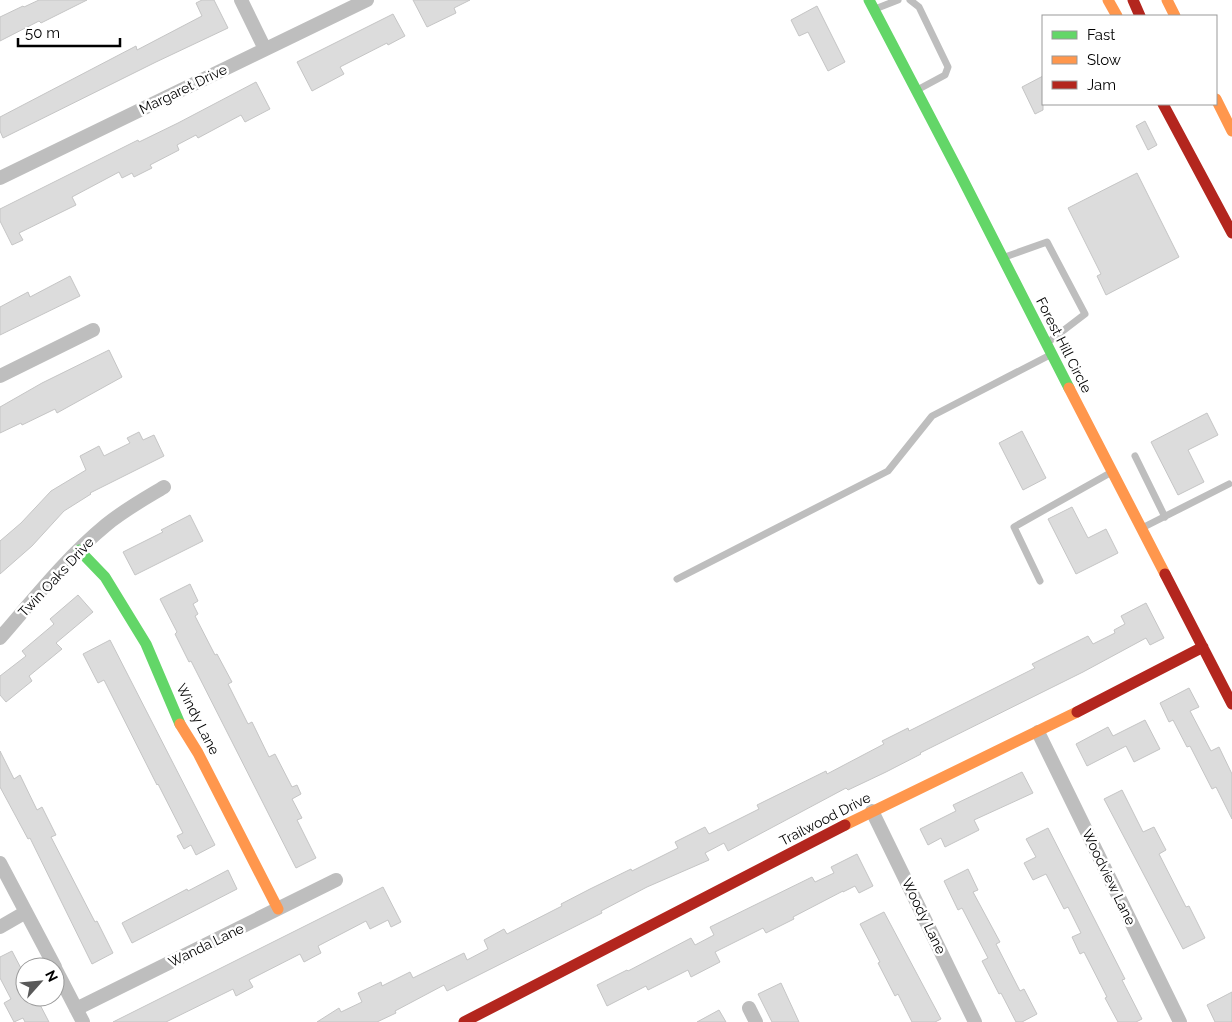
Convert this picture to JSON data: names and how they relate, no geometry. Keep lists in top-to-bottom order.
{
  "streets": {
    "main road": ["Forest Hill Circle", "Windy Lane", "Trailwood Drive"],
    "street": [
      "Margaret Drive",
      "Twin Oaks Drive",
      "Woodview Lane",
      "Woody Lane",
      "Wanda Lane"
    ]
  },
  "crossings": [
    ["Forest Hill Circle", "Trailwood Drive"],
    ["Twin Oaks Drive", "Windy Lane"],
    ["Windy Lane", "Wanda Lane"],
    ["Trailwood Drive", "Woodview Lane"],
    ["Trailwood Drive", "Woody Lane"]
  ],
  "legend": ["Fast", "Slow", "Jam"],
  "scale_bar": "50 m",
  "north": "top right"
}
